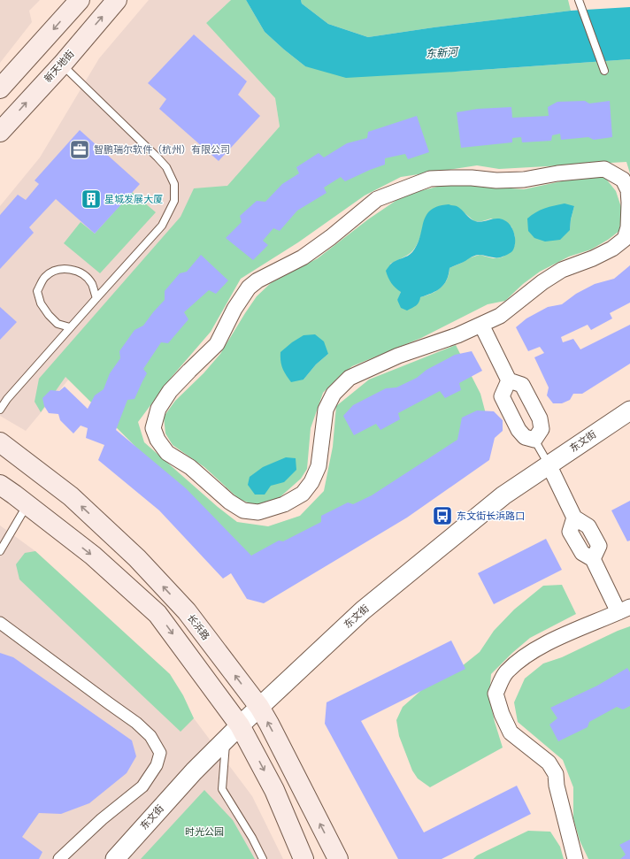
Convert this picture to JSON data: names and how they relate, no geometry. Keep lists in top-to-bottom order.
{
  "streets": {
    "main road": ["新天地街", "长浜路"],
    "street": ["东文街"]
  },
  "crossings": [
    ["东文街", "长浜路"]
  ],
  "water": ["东新河"],
  "parks": ["时光公园"],
  "places": {
    "office": ["智鹏瑞尔软件（杭州）有限公司"],
    "building": ["星城发展大厦"],
    "bus stop": ["东文街长浜路口"]
  }
}
